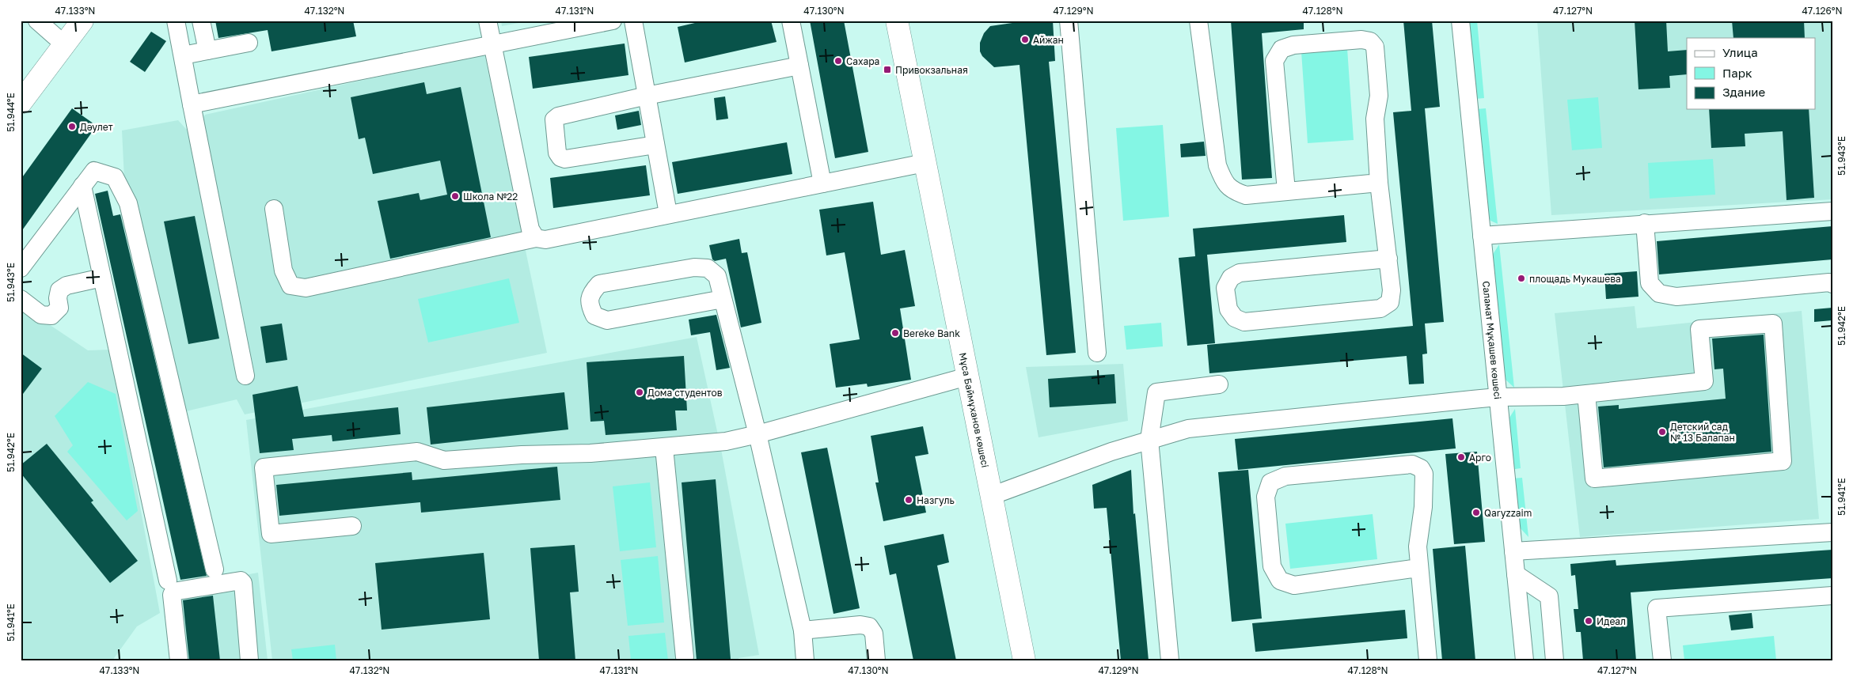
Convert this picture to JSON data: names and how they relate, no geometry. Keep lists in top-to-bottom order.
{
  "streets": {
    "main road": ["Мұса Баймұханов көшесі"],
    "street": ["Саламат Мұқашев көшесі"]
  },
  "places": {
    "other": [
      "Айжан",
      "Сахара",
      "Дәулет",
      "Школа №22",
      "площадь Мукашева",
      "Bereke Bank",
      "Дома студентов",
      "Детский сад № 13 Балапан",
      "Арго",
      "Назгуль",
      "Qaryzzaim",
      "Идеал"
    ],
    "transit": ["Привокзальная"]
  },
  "legend": ["Улица", "Парк", "Здание"],
  "coordinates": [
    "47.133°N",
    "47.132°N",
    "47.131°N",
    "47.130°N",
    "47.129°N",
    "47.128°N",
    "47.127°N",
    "47.126°N",
    "51.944°E",
    "51.943°E",
    "51.942°E",
    "51.941°E"
  ]
}
